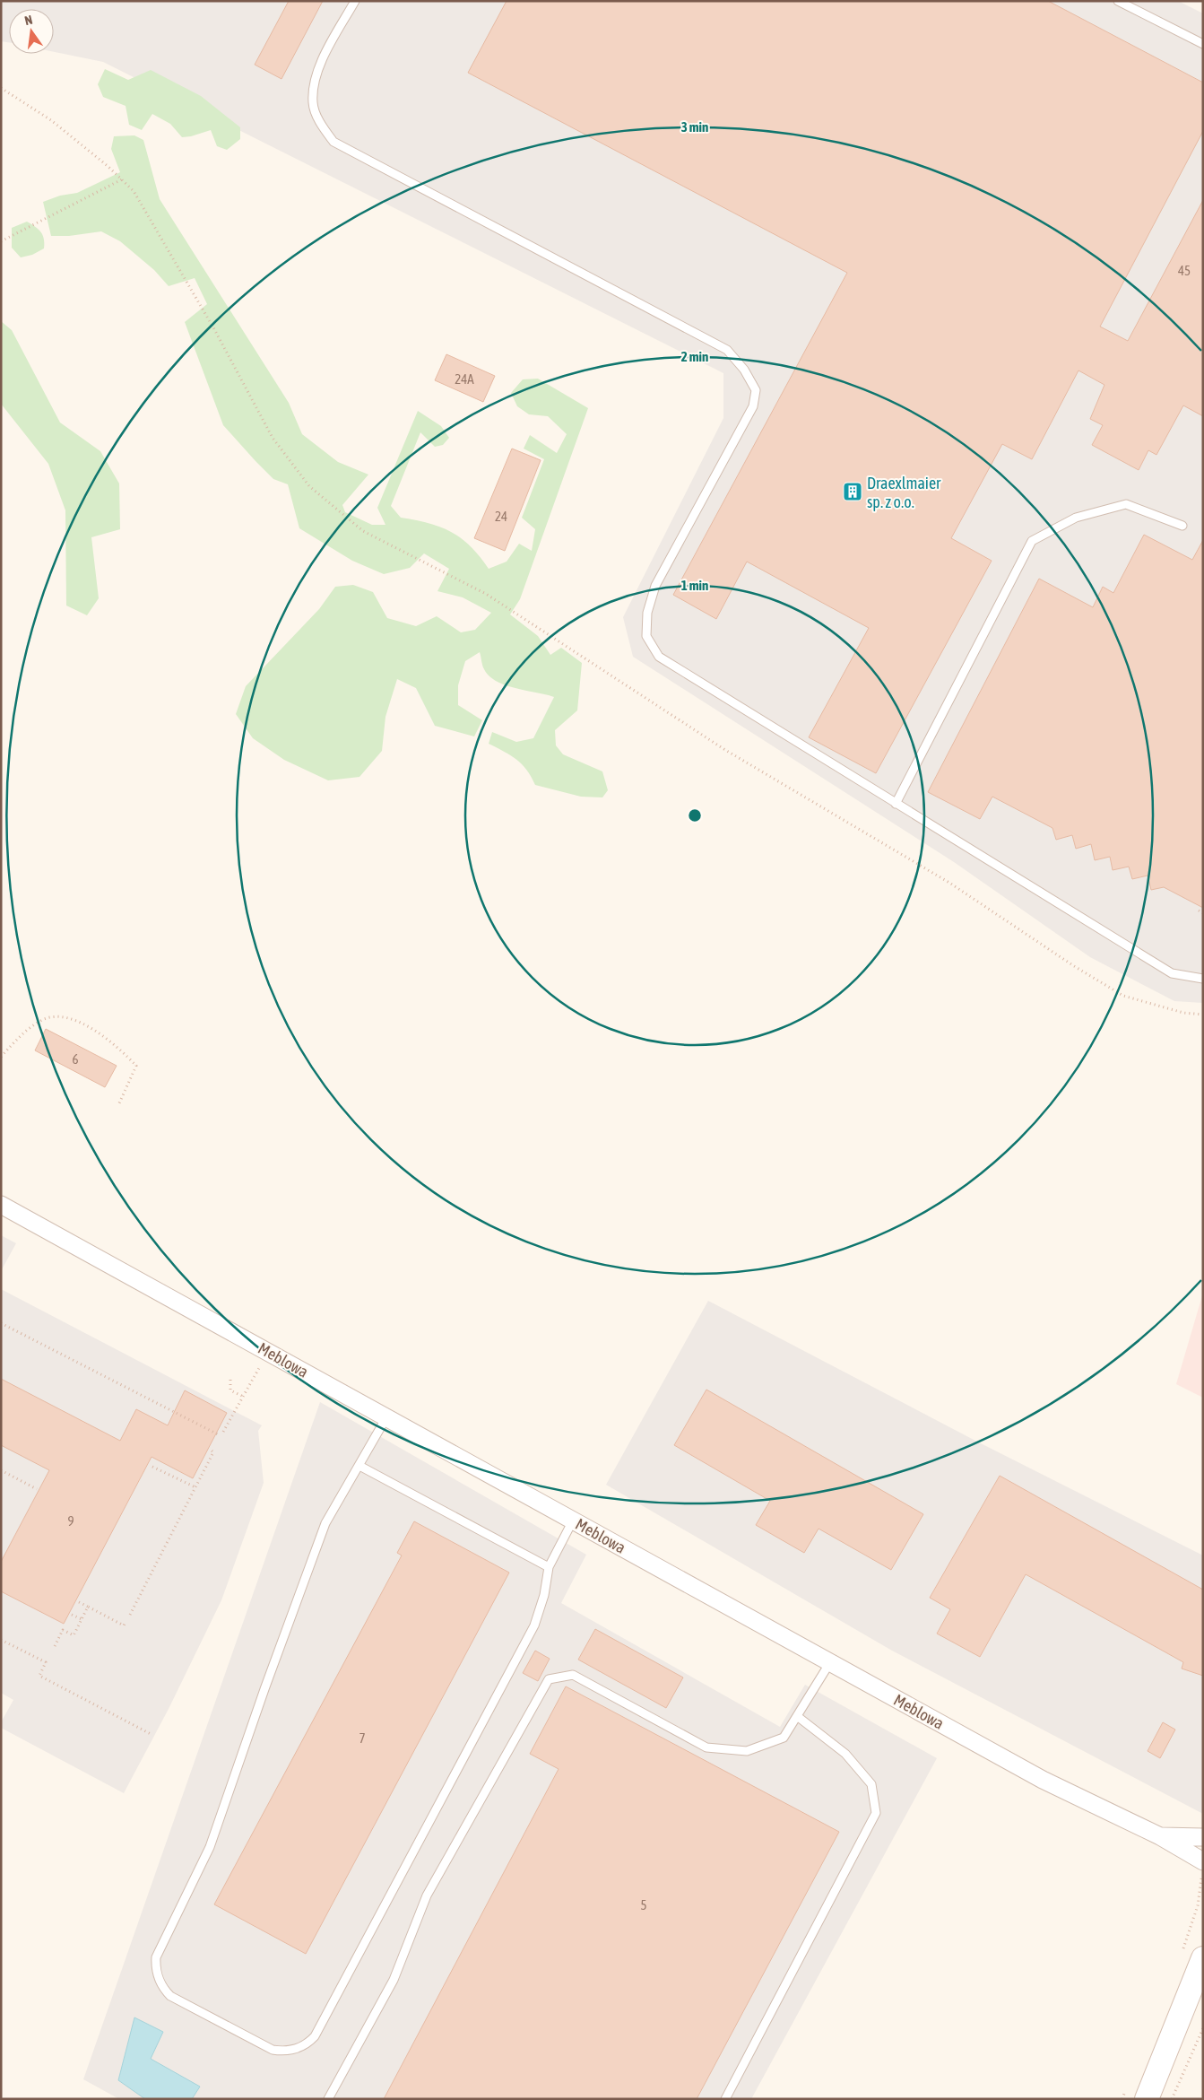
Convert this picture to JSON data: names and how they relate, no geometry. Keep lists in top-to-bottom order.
{
  "streets": {
    "street": ["Meblowa"]
  },
  "places": {
    "building": ["Draexlmaier sp. z o.o."]
  },
  "house_numbers": [
    "45",
    "24A",
    "24",
    "6",
    "9",
    "7",
    "5"
  ],
  "north": "top",
  "rings": ["3 min", "2 min", "1 min"]
}
